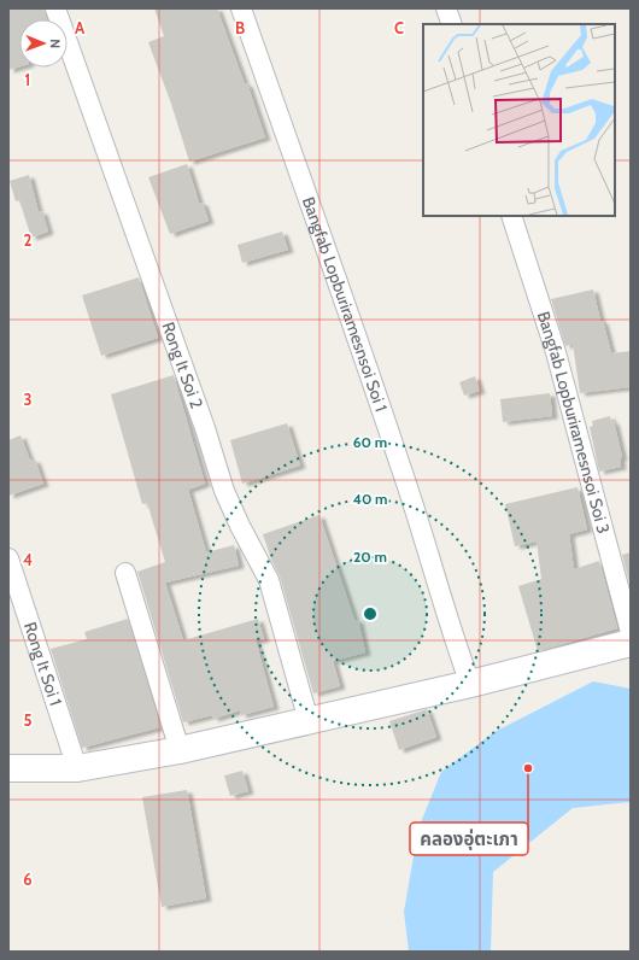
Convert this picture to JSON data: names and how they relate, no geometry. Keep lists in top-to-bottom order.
{
  "streets": {
    "street": [
      "Bangfab Lopburiramesnsoi Soi 1",
      "Rong It Soi 2",
      "Bangfab Lopburiramesnsoi Soi 3",
      "Rong It Soi 1"
    ]
  },
  "places": ["คลองอุ่ตะเภา"],
  "north": "right",
  "grid": {
    "columns": ["A", "B", "C"],
    "rows": [
      "1",
      "2",
      "3",
      "4",
      "5",
      "6"
    ]
  },
  "rings": ["60 m", "40 m", "20 m"]
}
